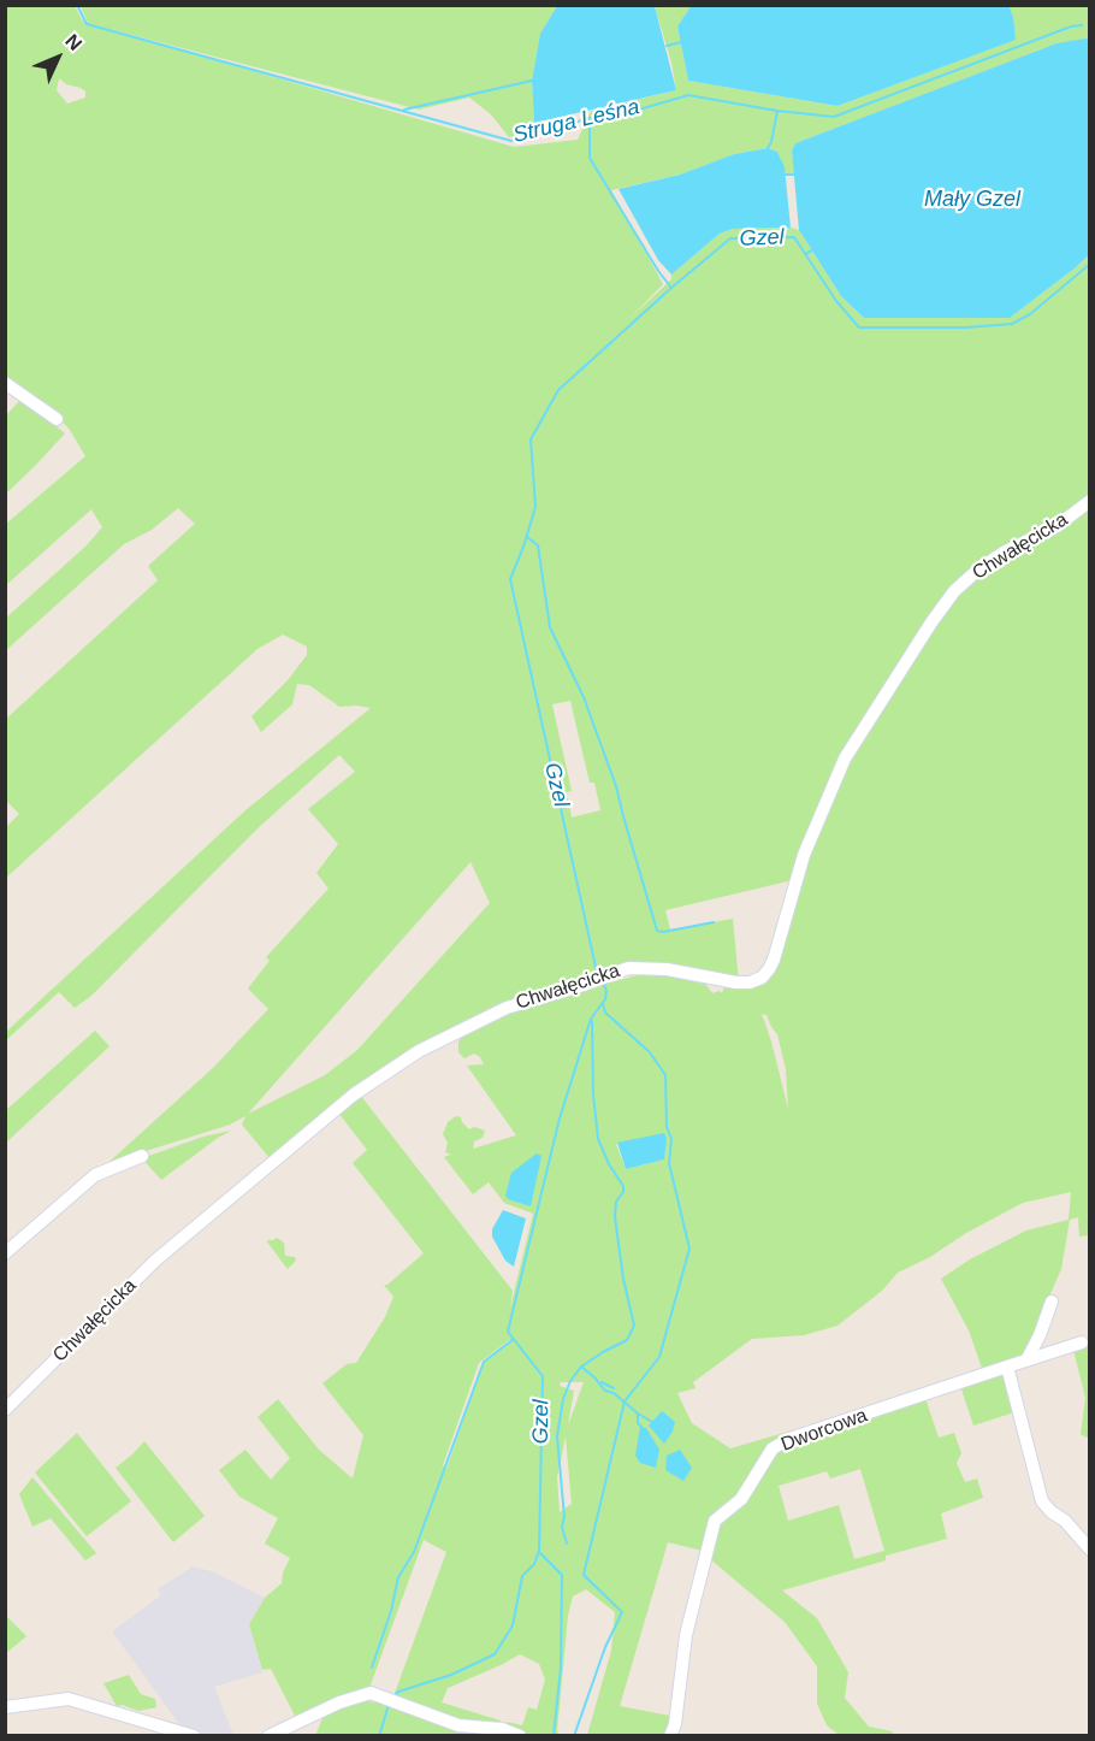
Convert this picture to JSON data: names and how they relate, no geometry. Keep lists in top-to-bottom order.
{
  "streets": {
    "street": ["Chwałęcicka", "Dworcowa"]
  },
  "water": ["Struga Leśna", "Mały Gzel", "Gzel"],
  "north": "top right"
}
